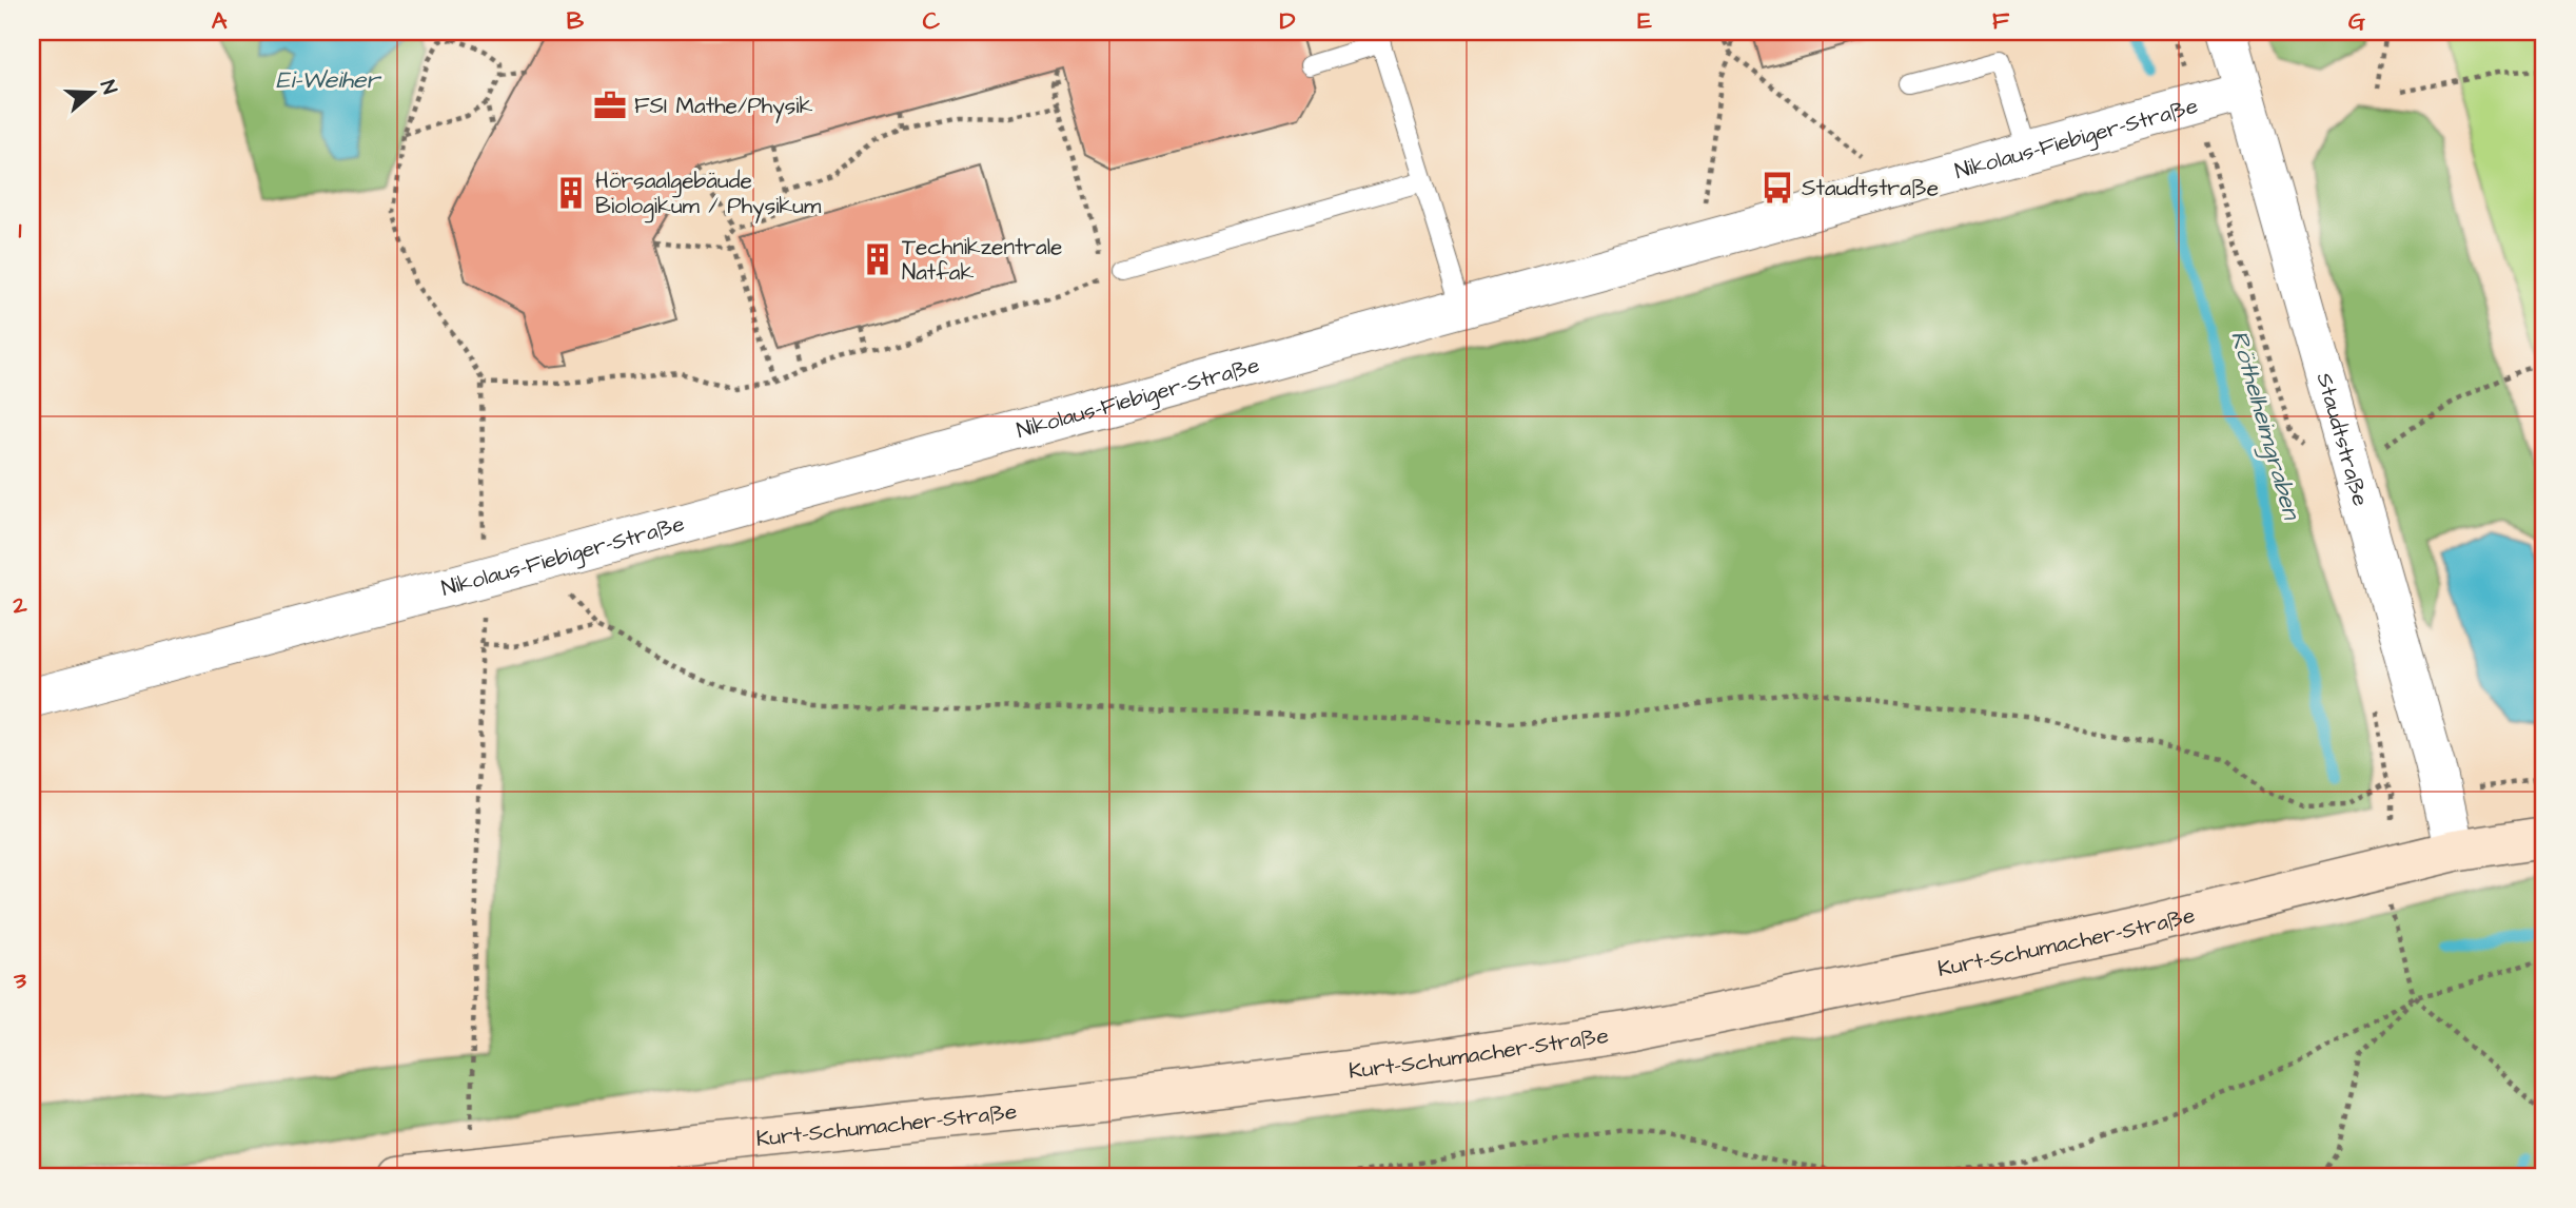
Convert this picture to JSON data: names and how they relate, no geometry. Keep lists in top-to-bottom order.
{
  "streets": {
    "main road": ["Kurt-Schumacher-Straße"],
    "street": ["Nikolaus-Fiebiger-Straße", "Staudtstraße"]
  },
  "crossings": [
    ["Nikolaus-Fiebiger-Straße", "Staudtstraße"],
    ["Staudtstraße", "Kurt-Schumacher-Straße"]
  ],
  "water": ["Ei-Weiher", "Röthelheimgraben"],
  "places": {
    "office": ["FSI Mathe/Physik"],
    "bus stop": ["Staudtstraße"],
    "building": ["Hörsaalgebäude Biologikum / Physikum", "Technikzentrale Natfak"]
  },
  "north": "right",
  "grid": {
    "columns": [
      "A",
      "B",
      "C",
      "D",
      "E",
      "F",
      "G"
    ],
    "rows": ["1", "2", "3"]
  }
}
